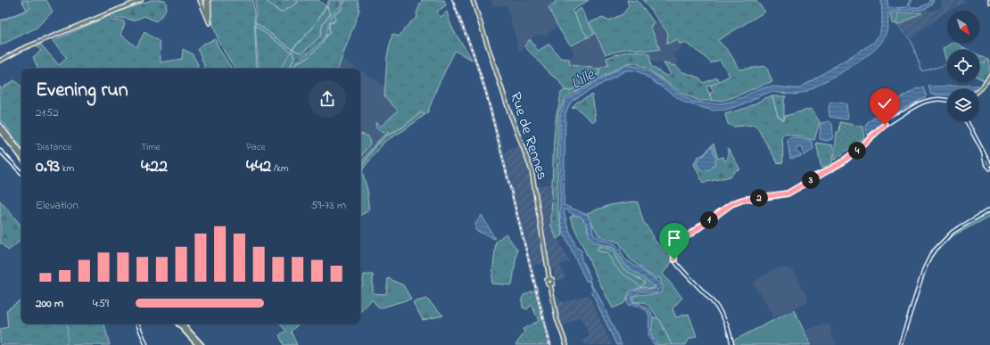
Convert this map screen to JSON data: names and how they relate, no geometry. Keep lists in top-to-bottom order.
{
  "streets": {
    "main road": ["Rue de Rennes"]
  },
  "water": ["L'Ille"],
  "north": "bottom right",
  "page": {
    "heading": ["Evening run", "21:52"],
    "stats": [
      ["Distance", "0.93 km"],
      ["Time", "4:22"],
      ["Pace", "4:42 /km"]
    ],
    "pins": [
      "4",
      "3",
      "2",
      "1"
    ],
    "chart": ["Elevation", "59–73 m"],
    "list": [
      {
        "name": "200 m",
        "note": "4:59"
      }
    ]
  }
}
